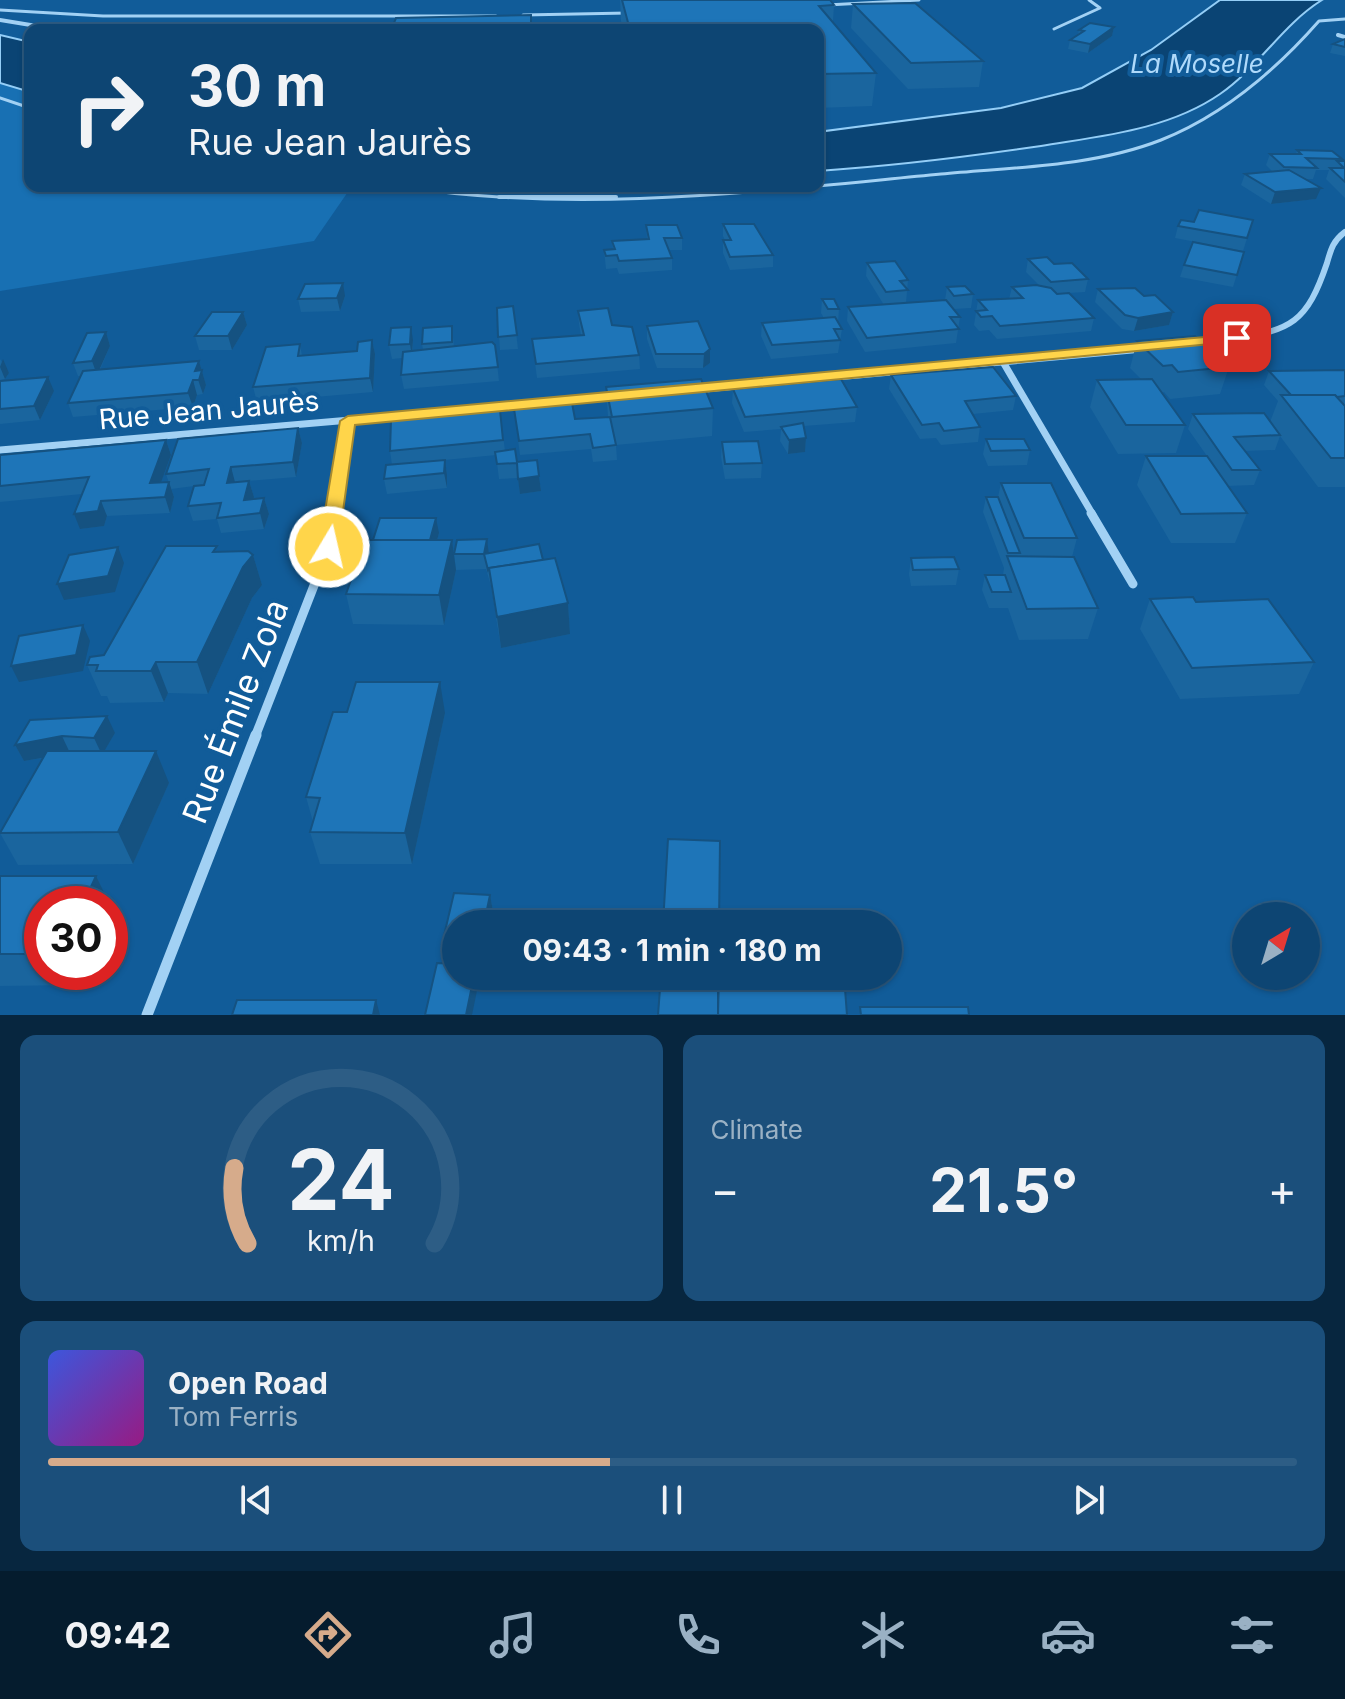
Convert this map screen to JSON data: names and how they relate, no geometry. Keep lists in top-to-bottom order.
{
  "streets": {
    "street": ["Rue Jean Jaurès", "Rue Émile Zola"]
  },
  "crossings": [
    ["Rue Jean Jaurès", "Rue Émile Zola"]
  ],
  "water": ["La Moselle"],
  "north": "top right",
  "page": {
    "turn": ["30 m", "Rue Jean Jaurès"],
    "limit": "30",
    "trip": "09:43 · 1 min · 180 m",
    "tile": "Climate",
    "heat": ["−", "21.5°", "+"],
    "song": ["Open Road", "Tom Ferris"],
    "tabs": "09:42",
    "gauge": ["24", "km/h"]
  }
}
